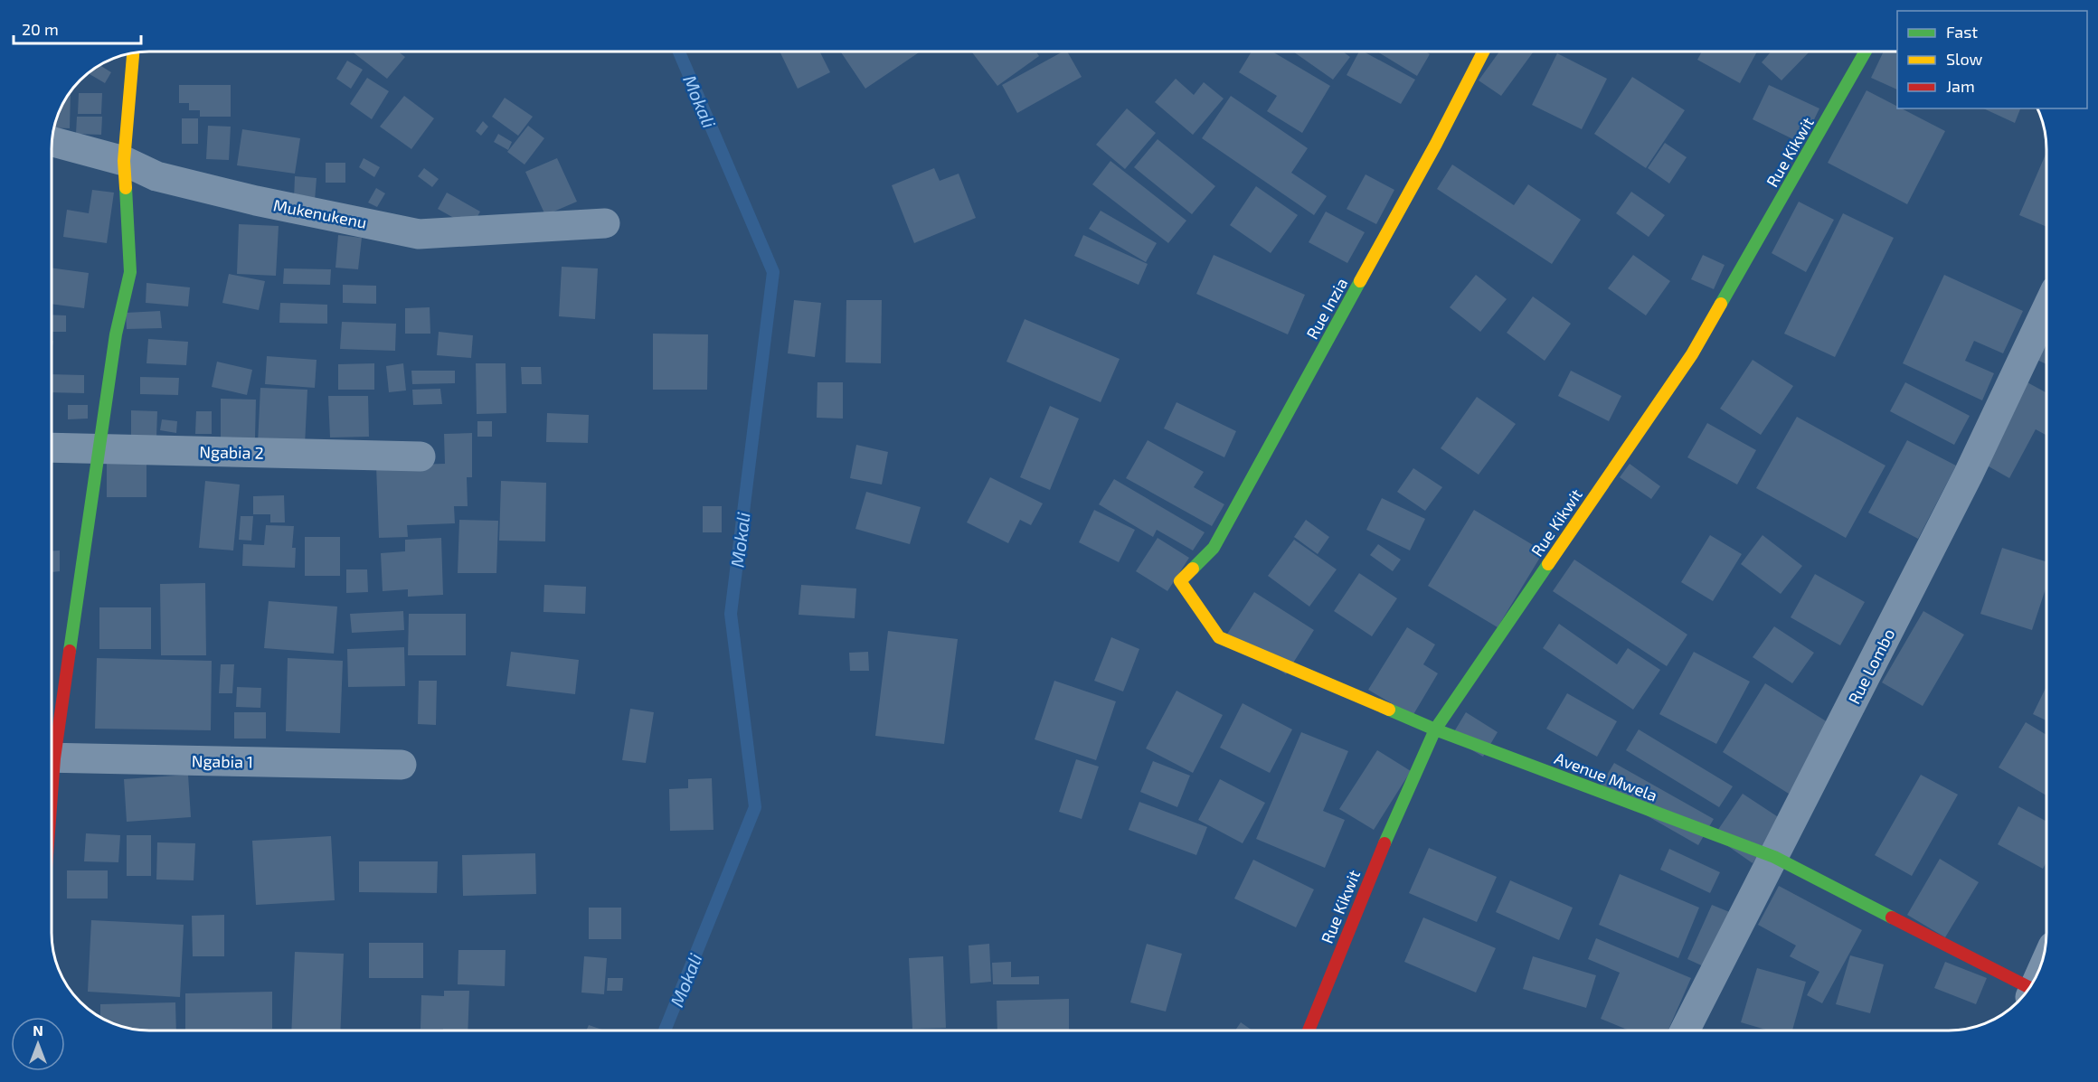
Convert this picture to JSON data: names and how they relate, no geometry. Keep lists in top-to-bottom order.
{
  "streets": {
    "street": [
      "Rue Kikwit",
      "Mukenukenu",
      "Rue Inzia",
      "Ngabia 2",
      "Rue Lombo",
      "Ngabia 1",
      "Avenue Mwela"
    ]
  },
  "crossings": [
    ["Rue Kikwit", "Avenue Mwela"],
    ["Rue Inzia", "Avenue Mwela"],
    ["Rue Lombo", "Avenue Mwela"]
  ],
  "water": ["Mokali"],
  "legend": ["Fast", "Slow", "Jam"],
  "scale_bar": "20 m",
  "north": "top"
}
